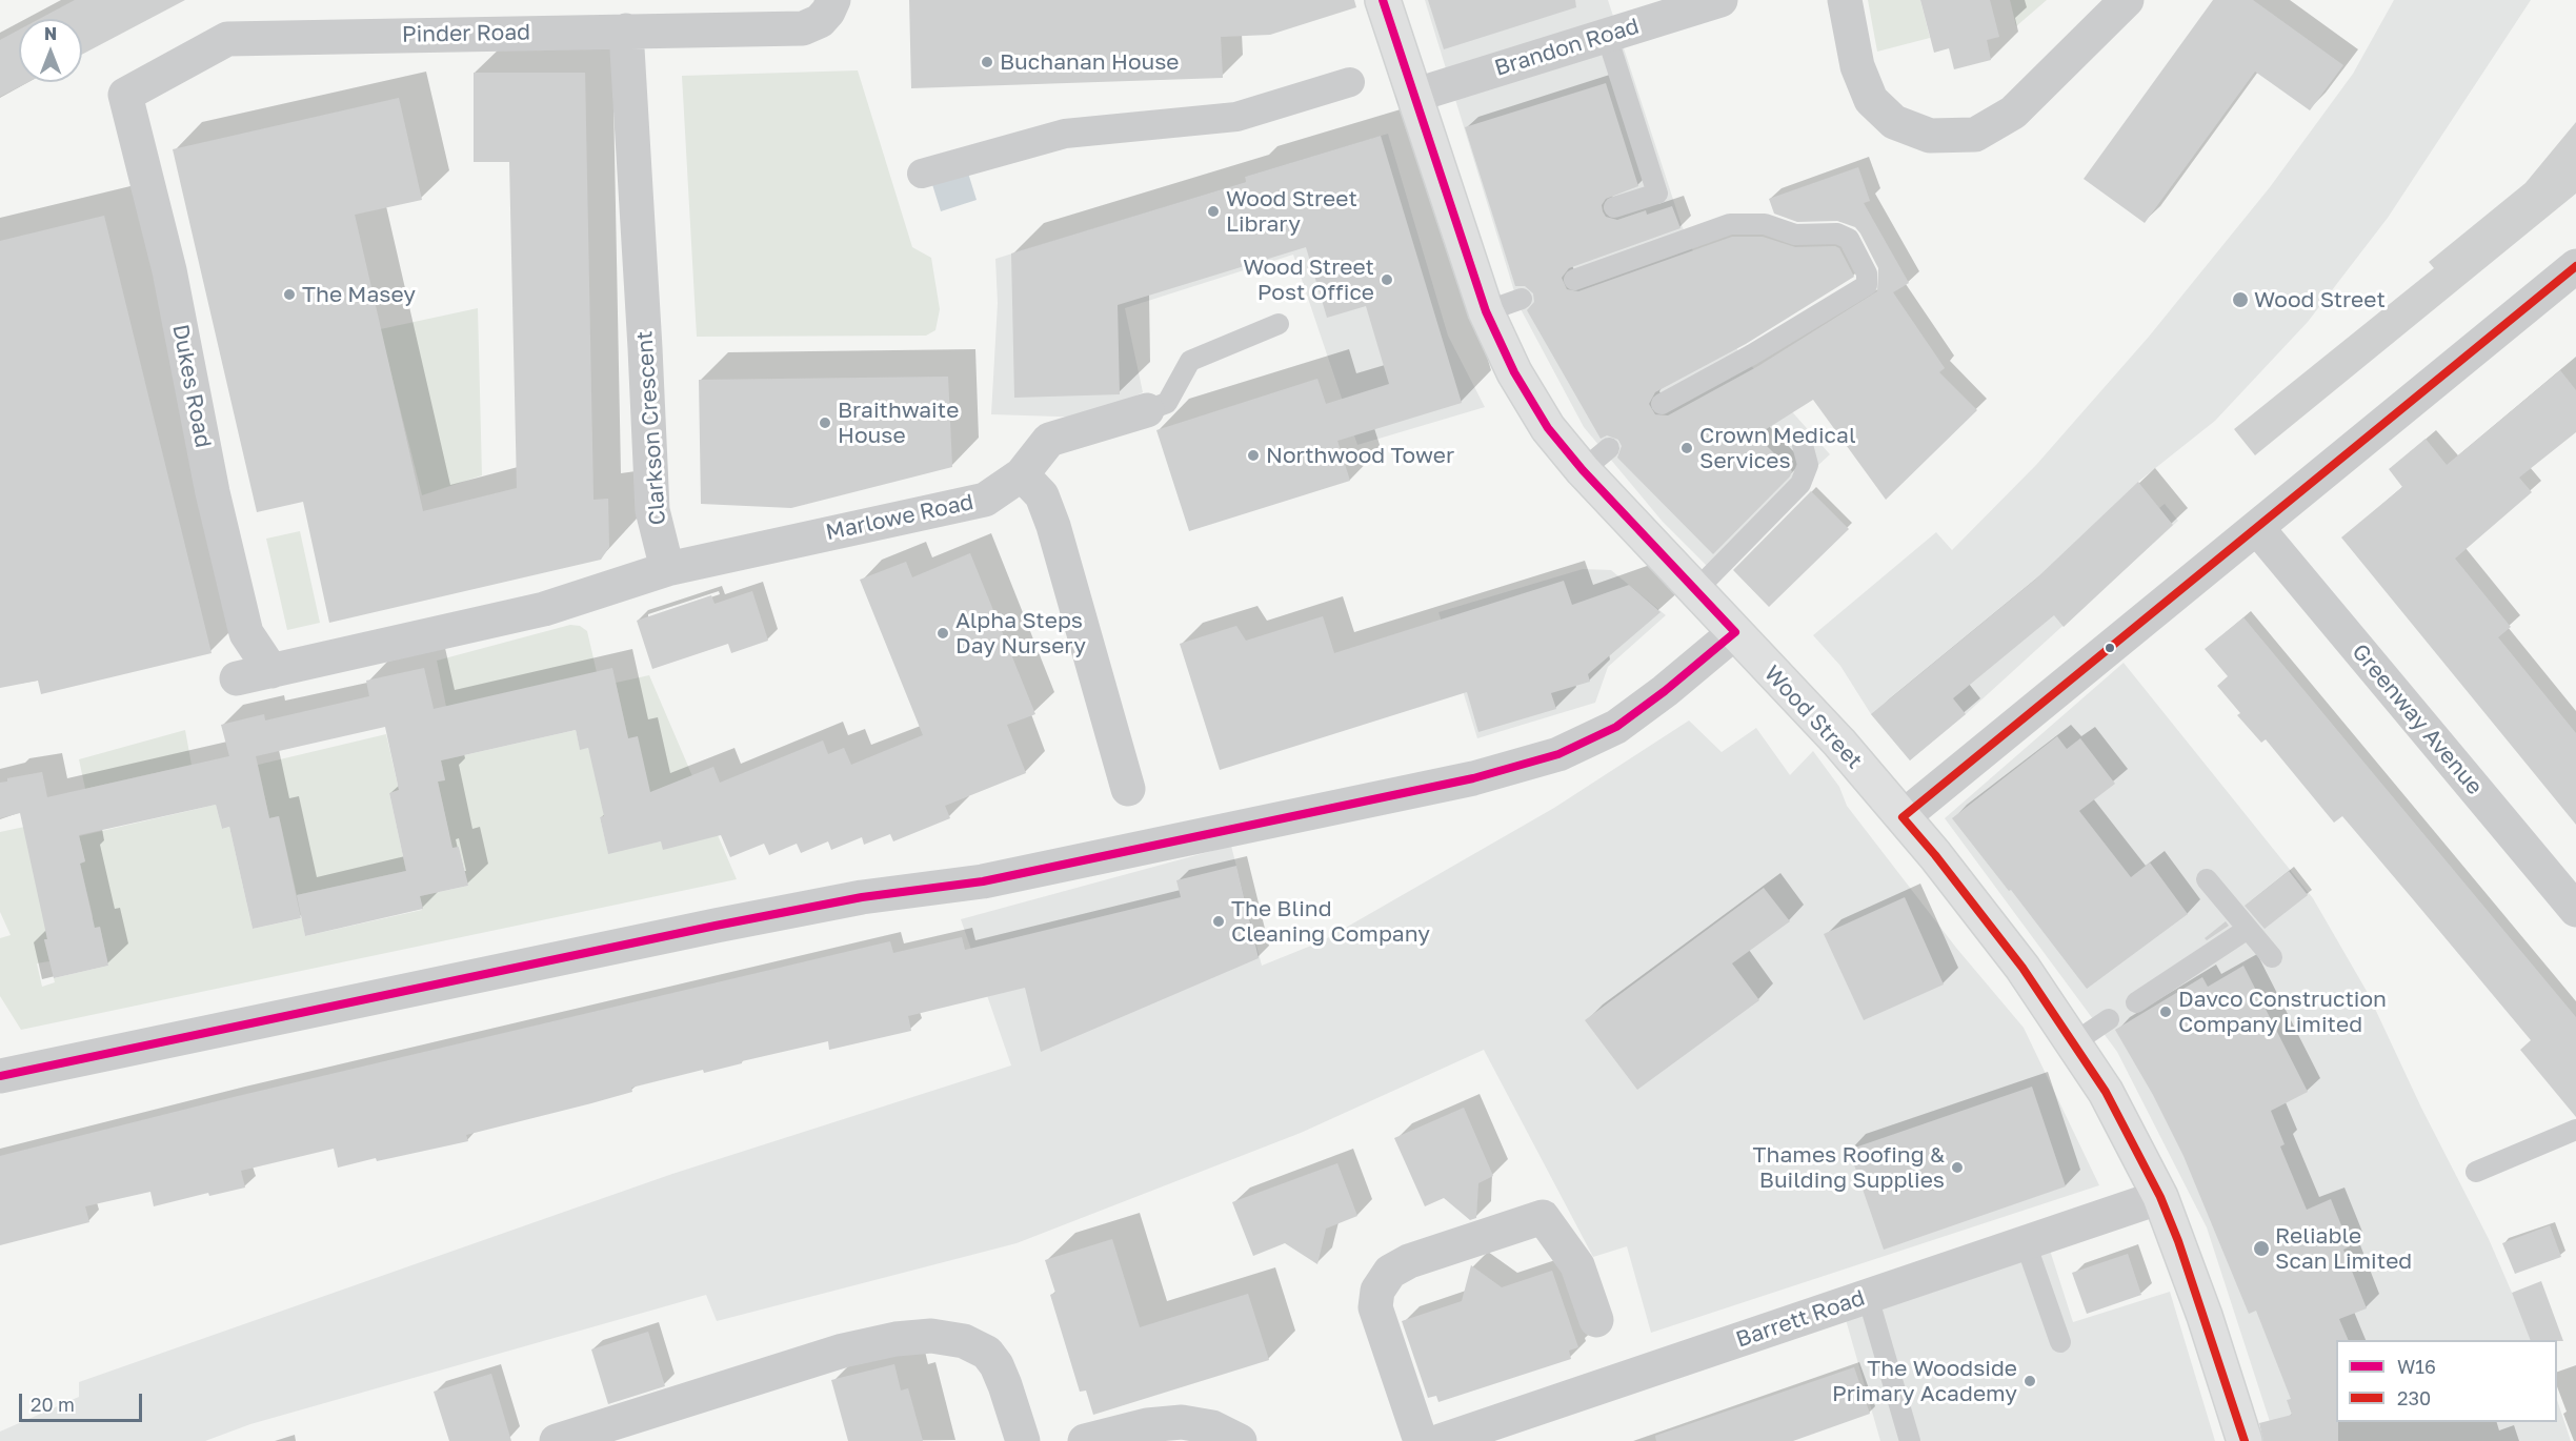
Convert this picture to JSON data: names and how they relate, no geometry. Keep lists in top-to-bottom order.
{
  "streets": {
    "main road": ["Wood Street"],
    "street": [
      "Pinder Road",
      "Brandon Road",
      "Dukes Road",
      "Clarkson Crescent",
      "Marlowe Road",
      "Greenway Avenue",
      "Barrett Road"
    ]
  },
  "crossings": [
    ["Pinder Road", "Dukes Road"],
    ["Pinder Road", "Clarkson Crescent"],
    ["Brandon Road", "Wood Street"],
    ["Clarkson Crescent", "Marlowe Road"],
    ["Wood Street", "Barrett Road"]
  ],
  "places": [
    "Buchanan House",
    "Wood Street Library",
    "Wood Street Post Office",
    "The Masey",
    "Wood Street",
    "Braithwaite House",
    "Crown Medical Services",
    "Northwood Tower",
    "Alpha Steps Day Nursery",
    "The Blind Cleaning Company",
    "Davco Construction Company Limited",
    "Thames Roofing & Building Supplies",
    "Reliable Scan Limited",
    "The Woodside Primary Academy"
  ],
  "lines": ["transit line W16", "transit line 230"],
  "legend": ["W16", "230"],
  "scale_bar": "20 m",
  "north": "top"
}
